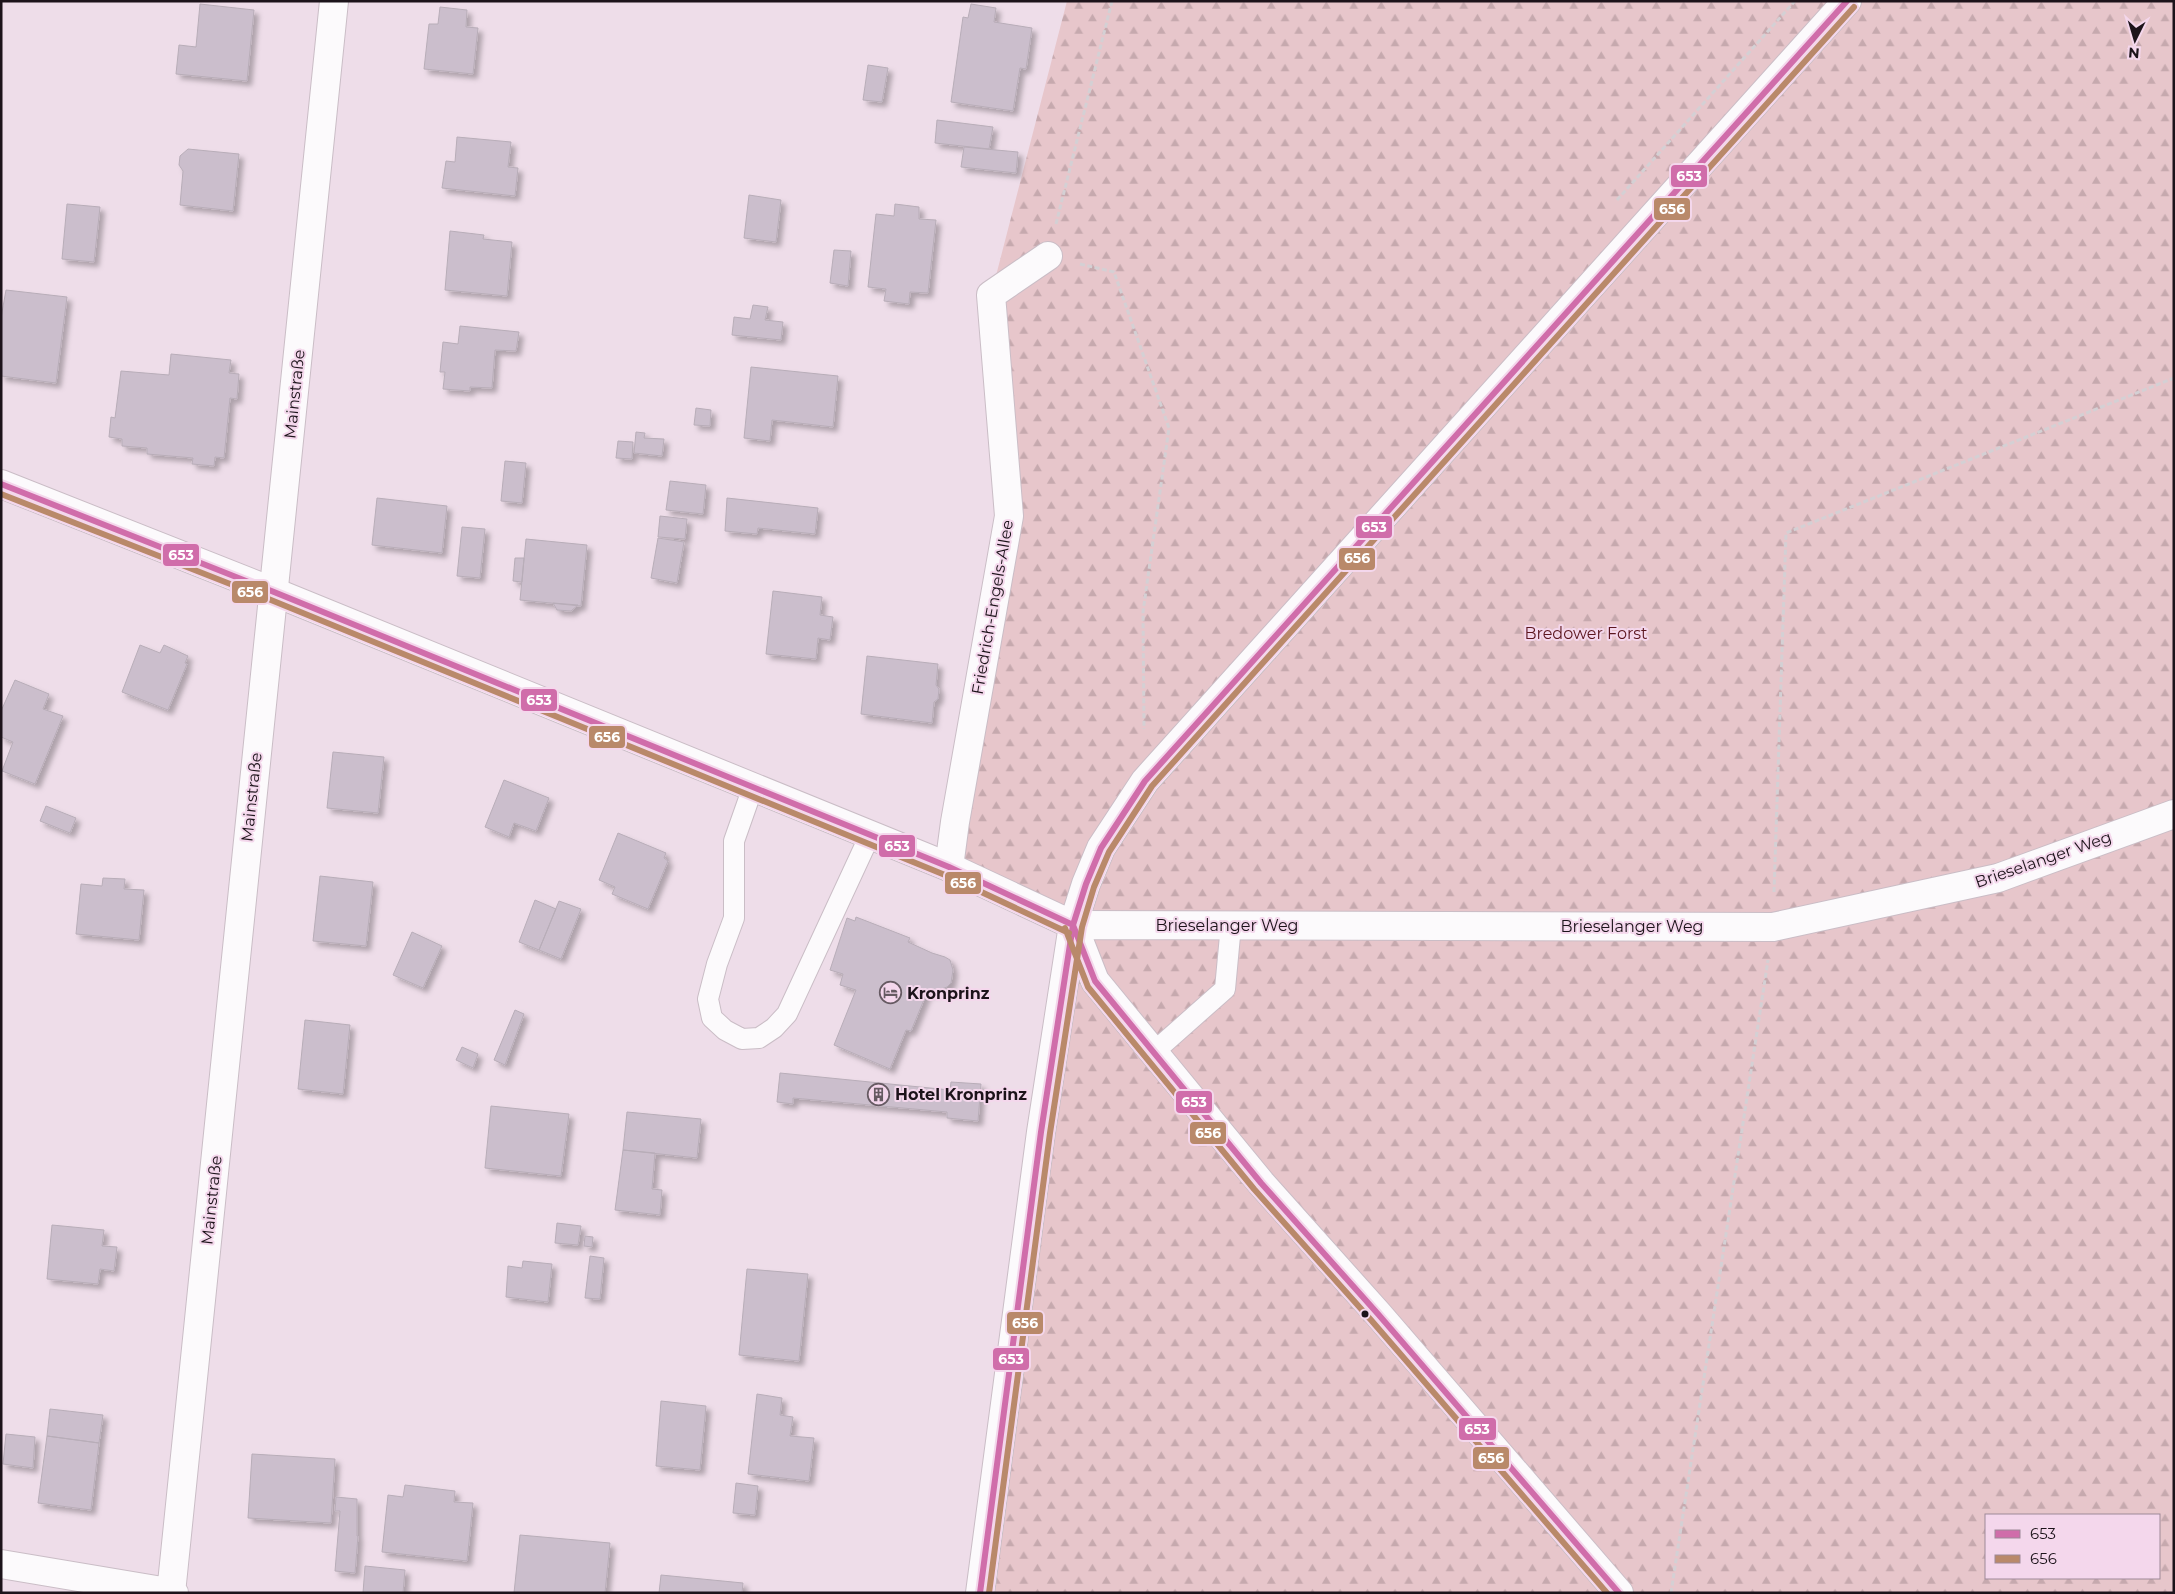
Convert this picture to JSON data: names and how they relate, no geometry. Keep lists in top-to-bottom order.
{
  "streets": {
    "street": ["Mainstraße", "Friedrich-Engels-Allee", "Brieselanger Weg"]
  },
  "parks": ["Bredower Forst"],
  "places": {
    "hotel": ["Kronprinz"],
    "building": ["Hotel Kronprinz"]
  },
  "lines": ["transit line 653", "transit line 656"],
  "legend": ["653", "656"],
  "north": "bottom"
}
